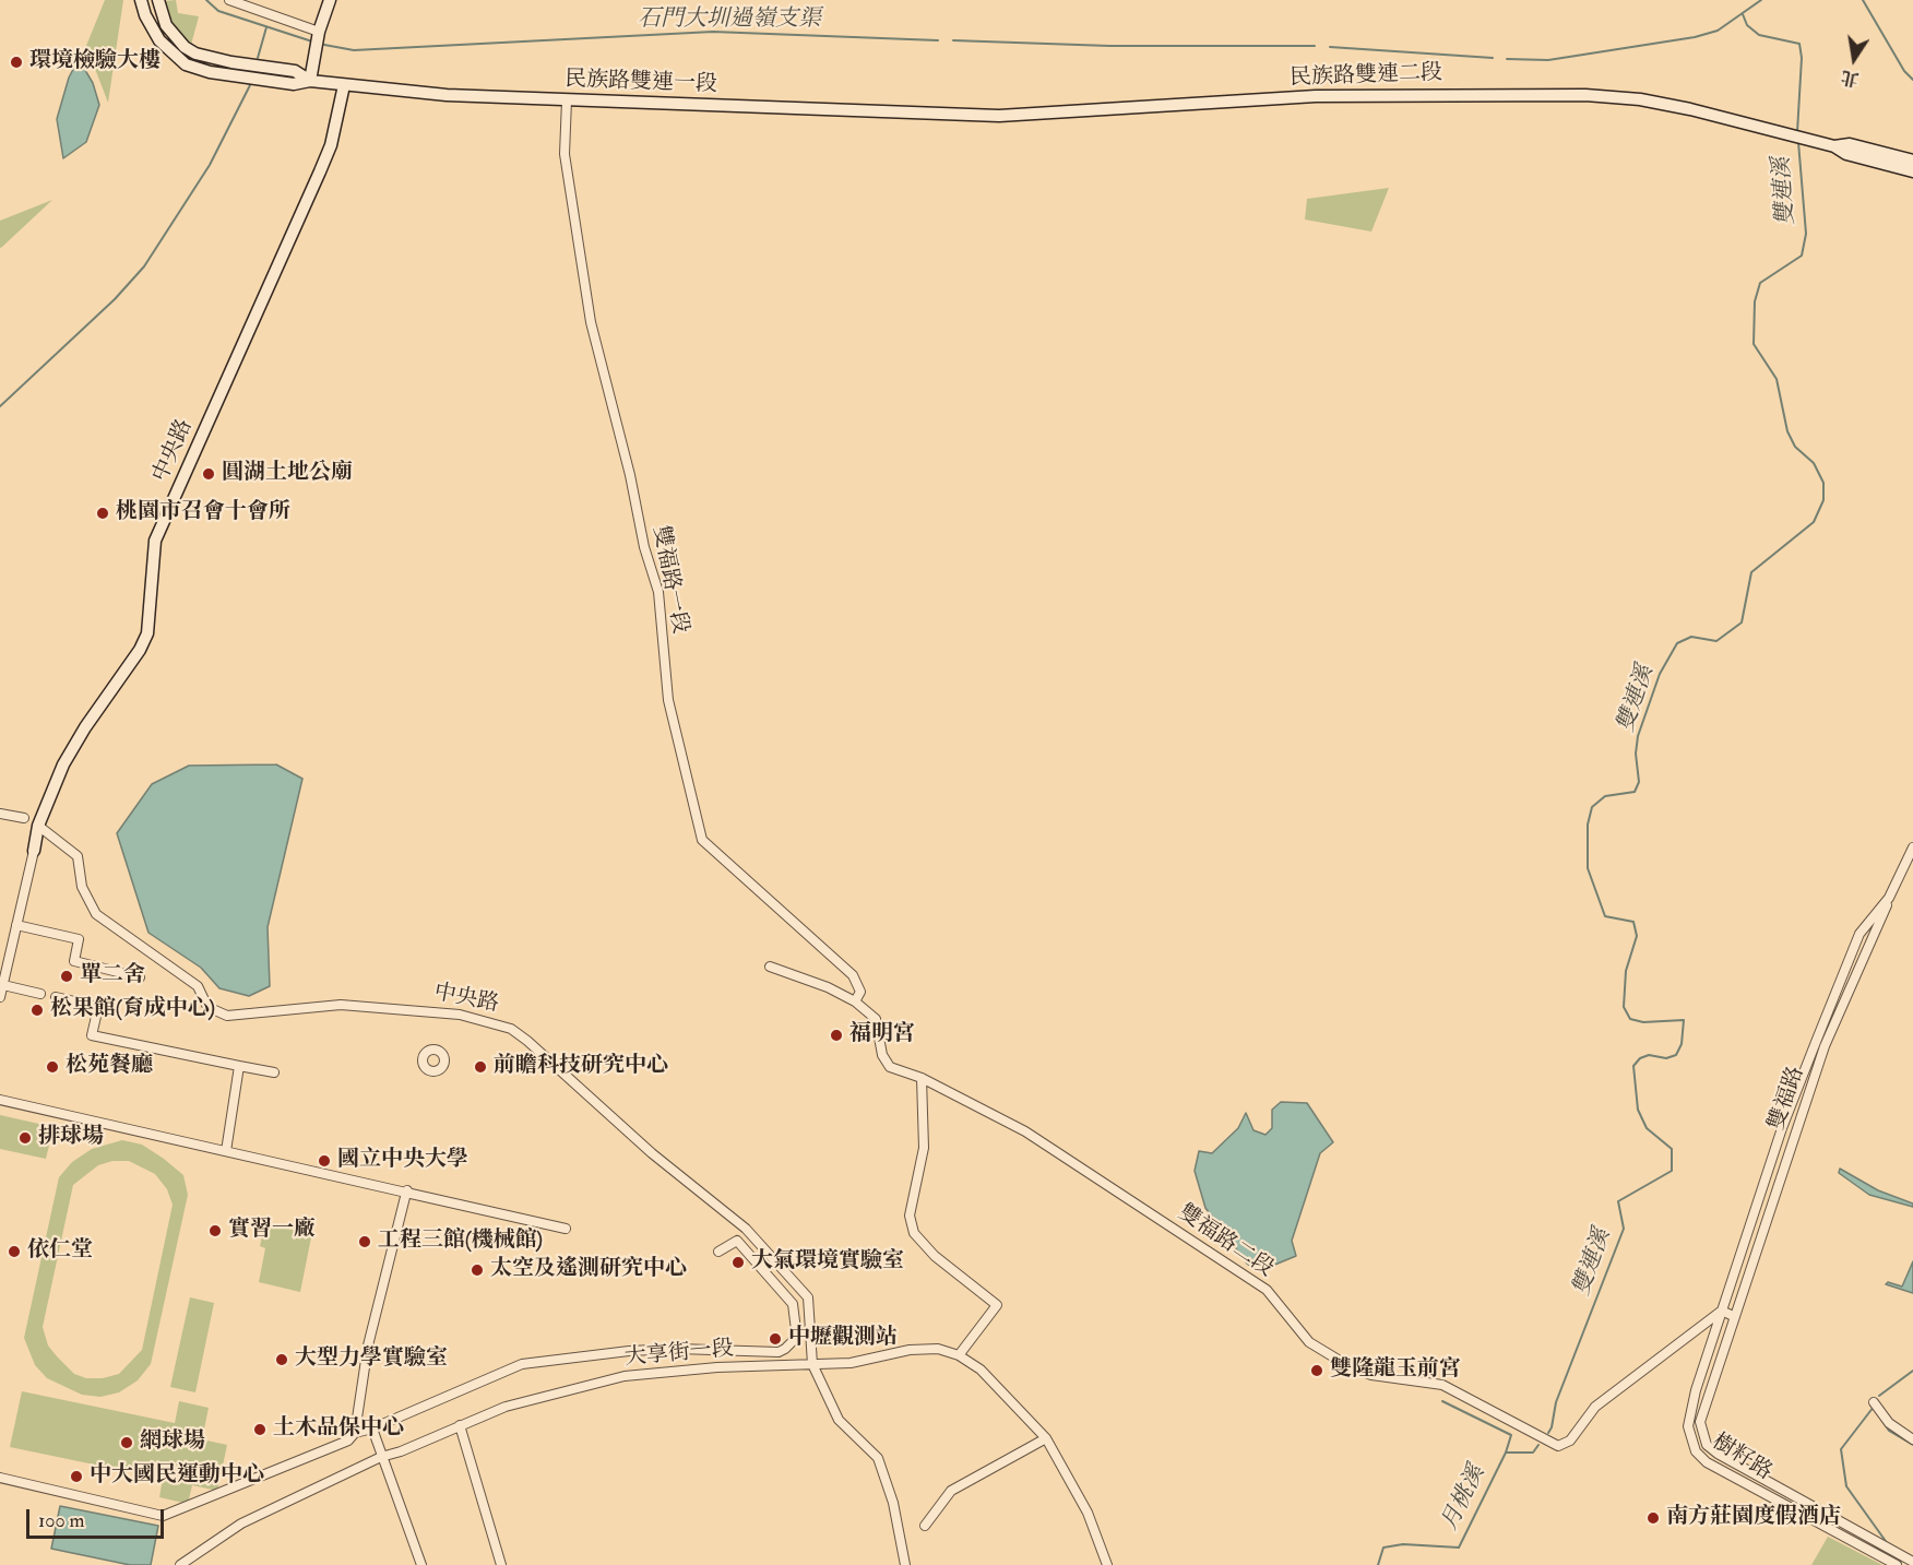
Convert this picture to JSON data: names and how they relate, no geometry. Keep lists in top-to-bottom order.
{
  "streets": {
    "main road": ["民族路雙連二段", "民族路雙連一段", "中央路"],
    "street": [
      "雙福路一段",
      "雙福路",
      "雙福路二段",
      "大享街一段",
      "樹籽路"
    ]
  },
  "crossings": [
    ["民族路雙連二段", "民族路雙連一段"],
    ["民族路雙連一段", "中央路"],
    ["民族路雙連一段", "雙福路一段"],
    ["中央路", "大享街一段"],
    ["雙福路一段", "雙福路二段"],
    ["雙福路", "樹籽路"],
    ["雙福路二段", "樹籽路"]
  ],
  "water": ["石門大圳過嶺支渠", "雙連溪", "月桃溪"],
  "places": [
    "環境檢驗大樓",
    "圓湖土地公廟",
    "桃園市召會十會所",
    "單二舍",
    "松果館(育成中心)",
    "福明宮",
    "松苑餐廳",
    "前瞻科技研究中心",
    "排球場",
    "國立中央大學",
    "實習一廠",
    "工程三館(機械館)",
    "依仁堂",
    "大氣環境實驗室",
    "太空及遙測研究中心",
    "中壢觀測站",
    "大型力學實驗室",
    "雙隆龍玉前宮",
    "土木品保中心",
    "網球場",
    "中大國民運動中心",
    "南方莊園度假酒店"
  ],
  "scale_bar": "100 m",
  "north": "bottom"
}
